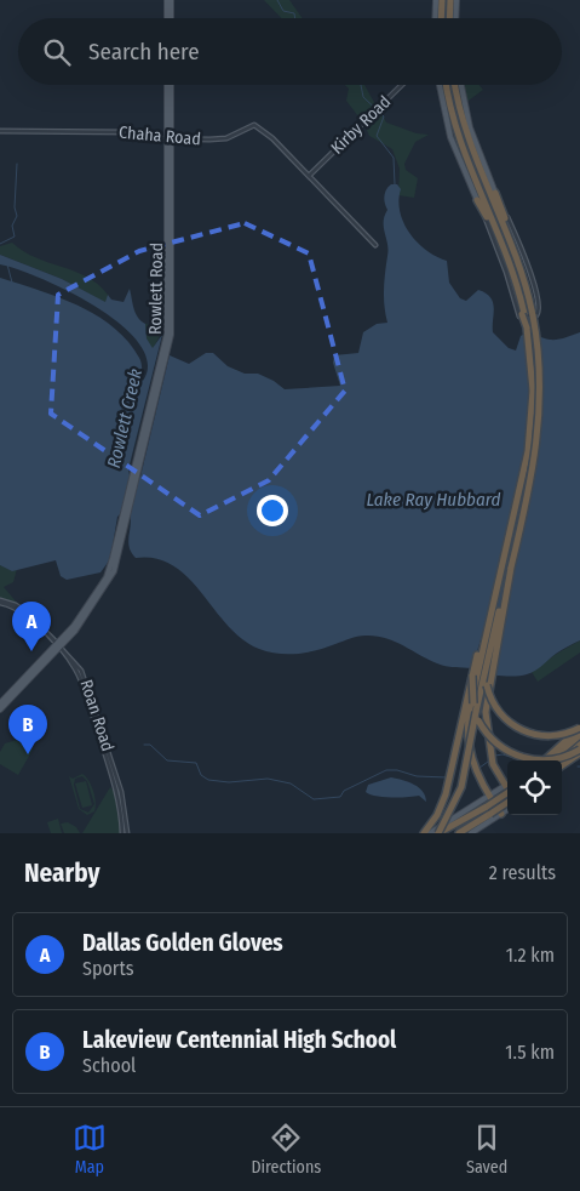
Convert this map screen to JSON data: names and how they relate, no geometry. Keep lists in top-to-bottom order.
{
  "streets": {
    "main road": ["Rowlett Road"],
    "street": ["Kirby Road", "Chaha Road", "Roan Road"]
  },
  "crossings": [
    ["Kirby Road", "Chaha Road"],
    ["Chaha Road", "Rowlett Road"],
    ["Rowlett Road", "Roan Road"]
  ],
  "water": ["Rowlett Creek", "Lake Ray Hubbard"],
  "page": {
    "search": "Search here",
    "pins": ["A", "B"],
    "heading": ["Nearby", "2 results"],
    "list": [
      {
        "mark": "A",
        "name": "Dallas Golden Gloves",
        "note": "Sports",
        "value": "1.2 km"
      },
      {
        "mark": "B",
        "name": "Lakeview Centennial High School",
        "note": "School",
        "value": "1.5 km"
      }
    ],
    "nav": ["Map", "Directions", "Saved"]
  }
}
